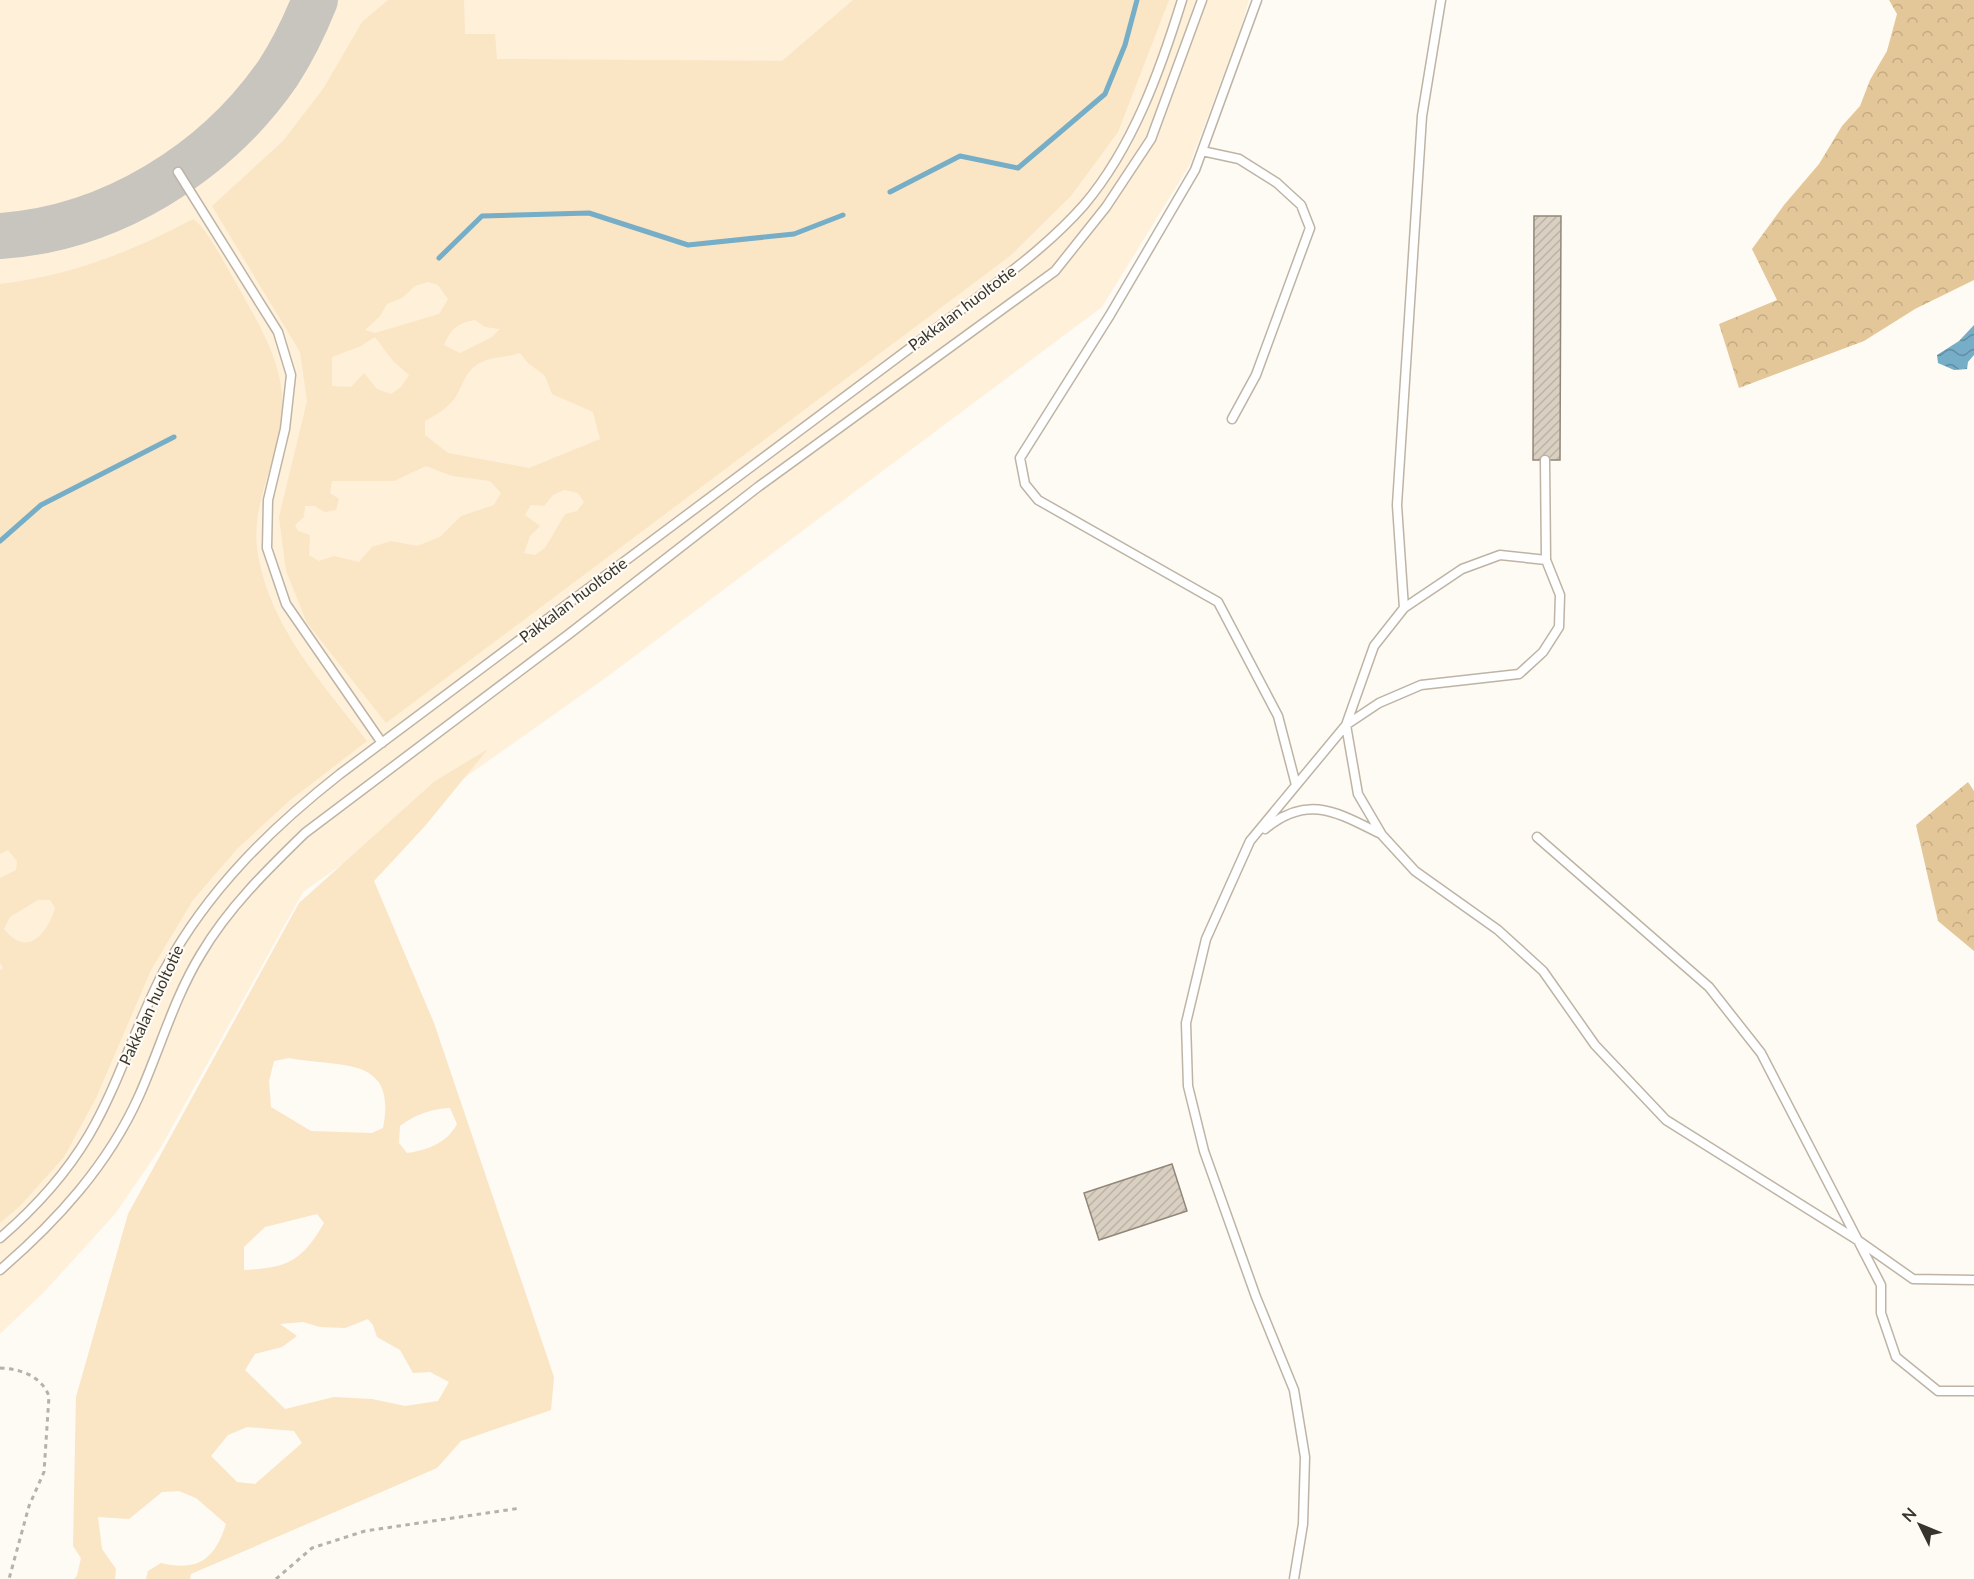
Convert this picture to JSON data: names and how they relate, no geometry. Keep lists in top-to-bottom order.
{
  "streets": {
    "lane": ["Pakkalan huoltotie"]
  },
  "north": "top left"
}
